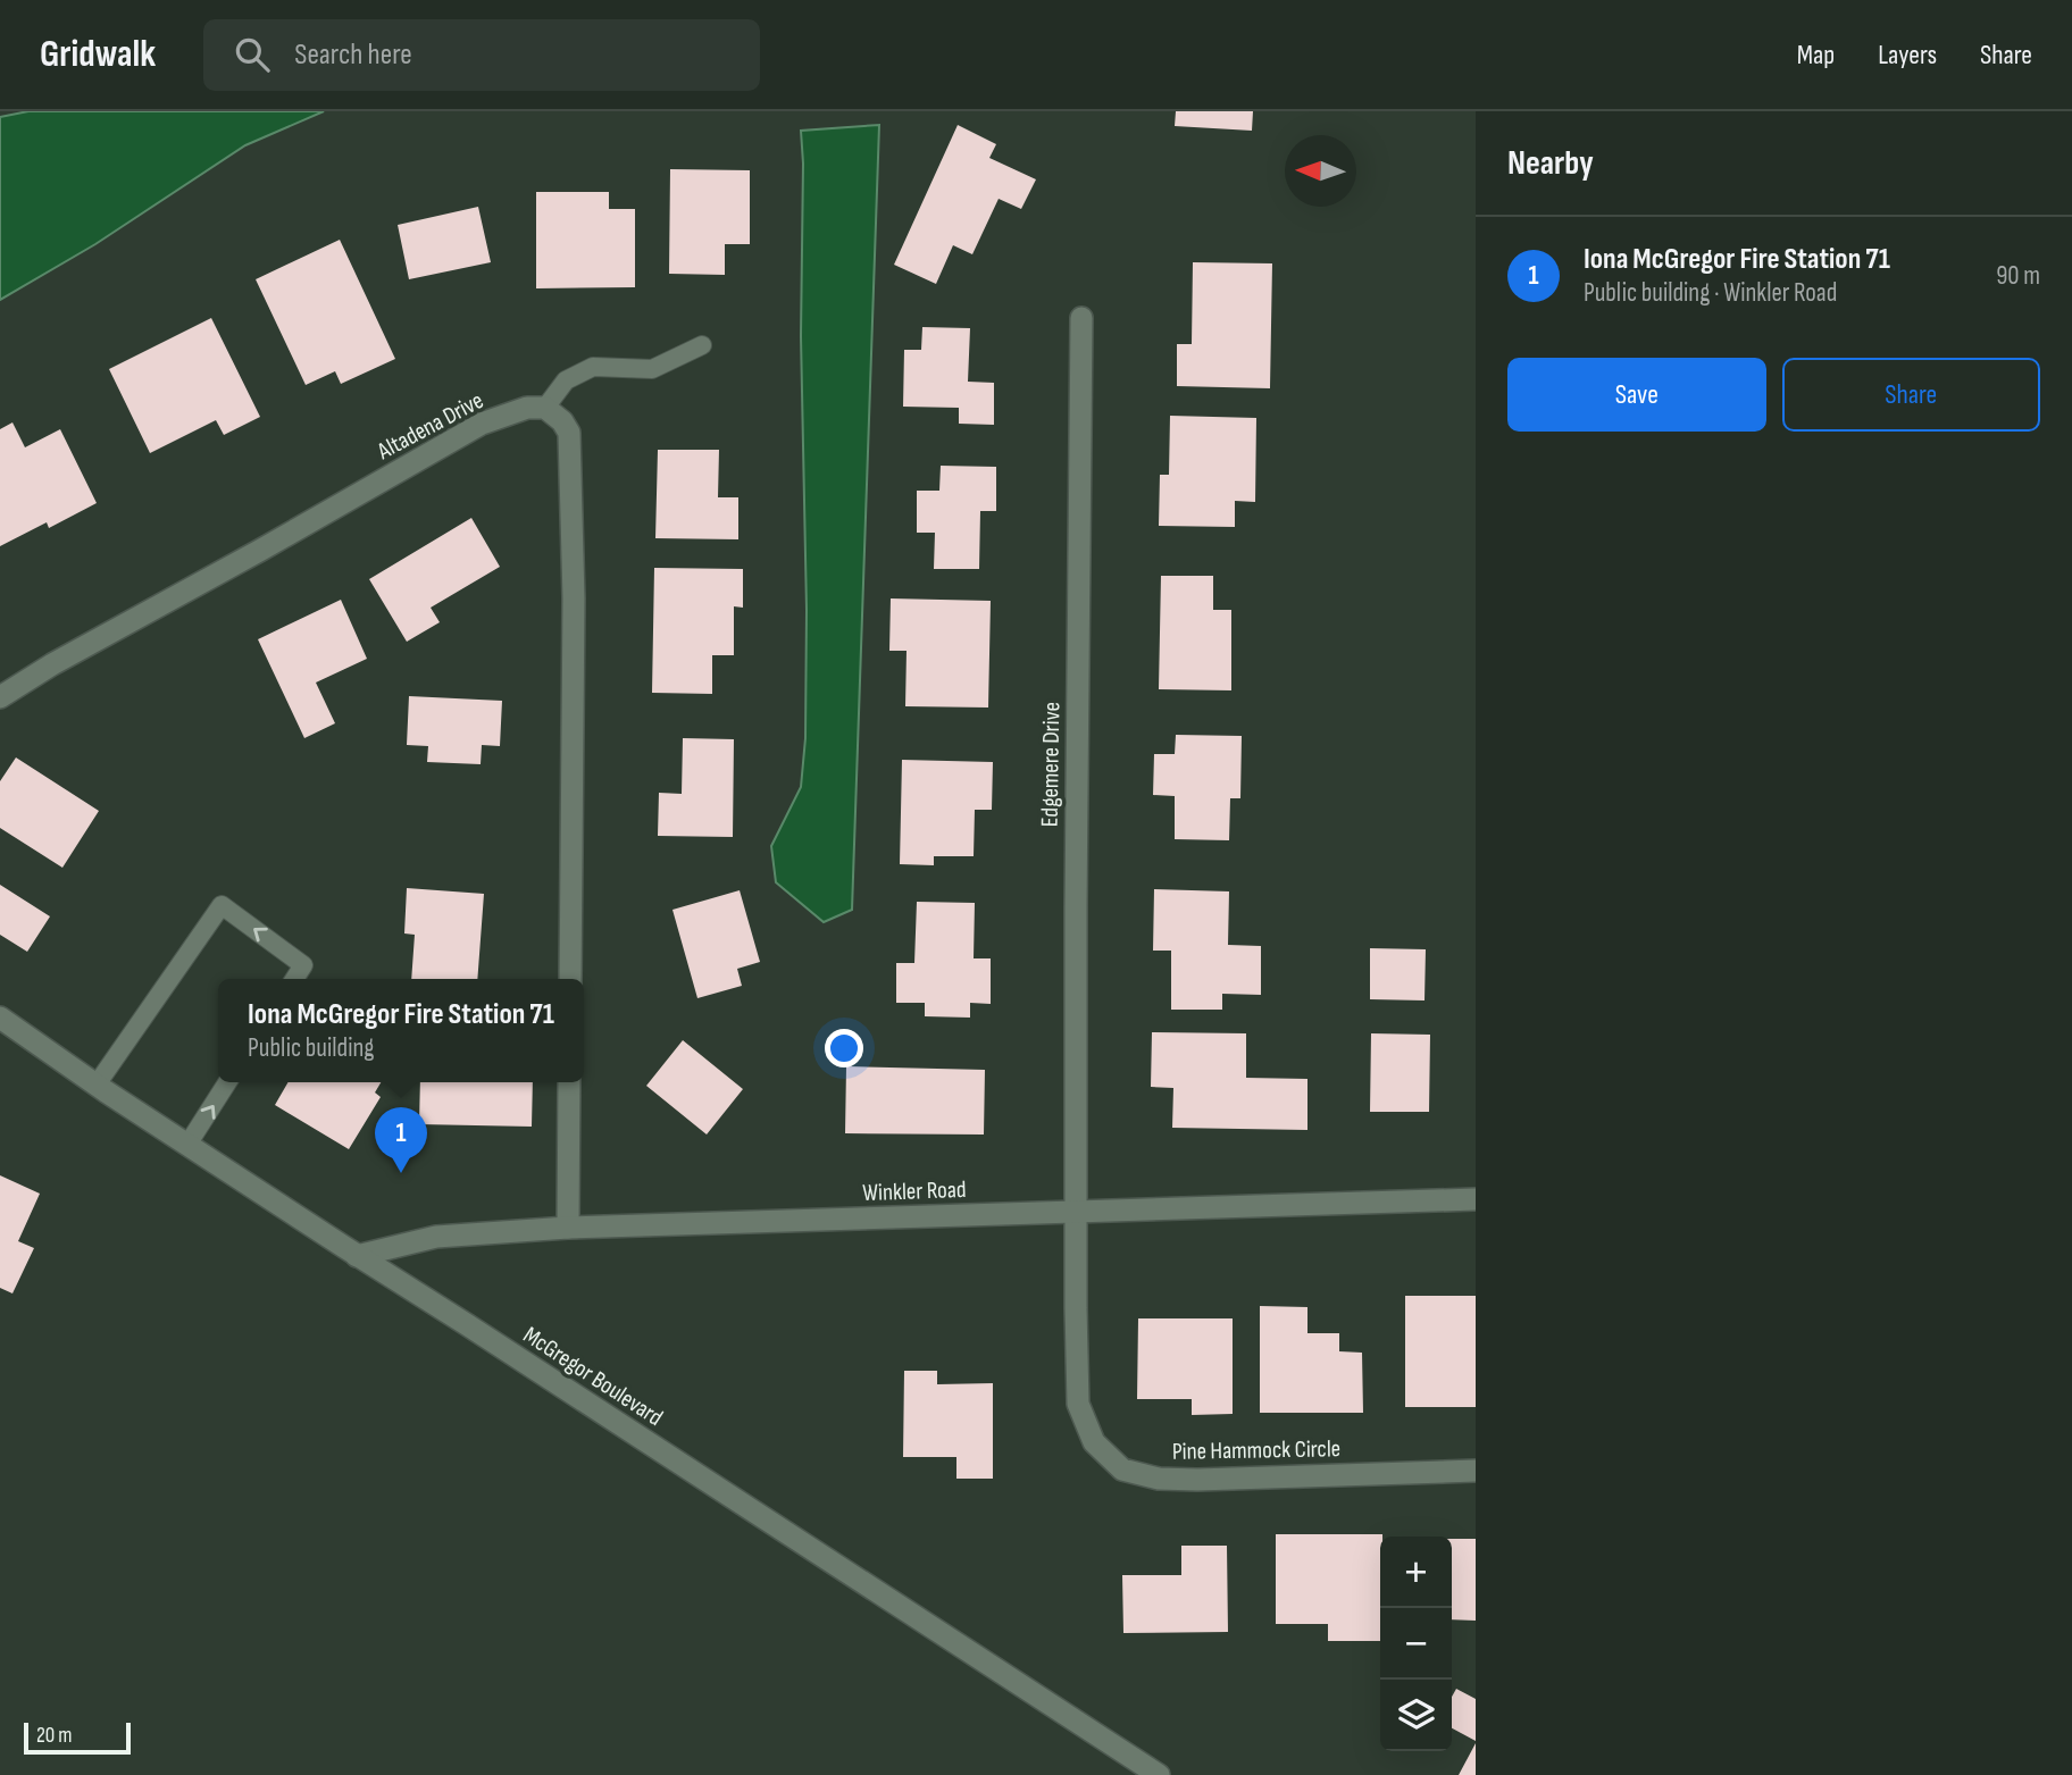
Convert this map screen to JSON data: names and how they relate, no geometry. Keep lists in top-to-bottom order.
{
  "streets": {
    "street": [
      "Altadena Drive",
      "Edgemere Drive",
      "Winkler Road",
      "McGregor Boulevard",
      "Pine Hammock Circle"
    ]
  },
  "crossings": [
    ["Edgemere Drive", "Winkler Road"],
    ["Edgemere Drive", "Pine Hammock Circle"],
    ["Winkler Road", "McGregor Boulevard"],
    ["Winkler Road", "Pine Hammock Circle"]
  ],
  "scale_bar": "20 m",
  "north": "left",
  "page": {
    "header": "Gridwalk",
    "search": "Search here",
    "nav": ["Map", "Layers", "Share"],
    "heading": "Nearby",
    "list": [
      {
        "mark": "1",
        "name": "Iona McGregor Fire Station 71",
        "note": "Public building · Winkler Road",
        "value": "90 m"
      }
    ],
    "buttons": ["Save", "Share"],
    "popup": ["Iona McGregor Fire Station 71", "Public building"],
    "pins": "1",
    "map_buttons": ["+", "−"],
    "scale": "20 m"
  }
}
